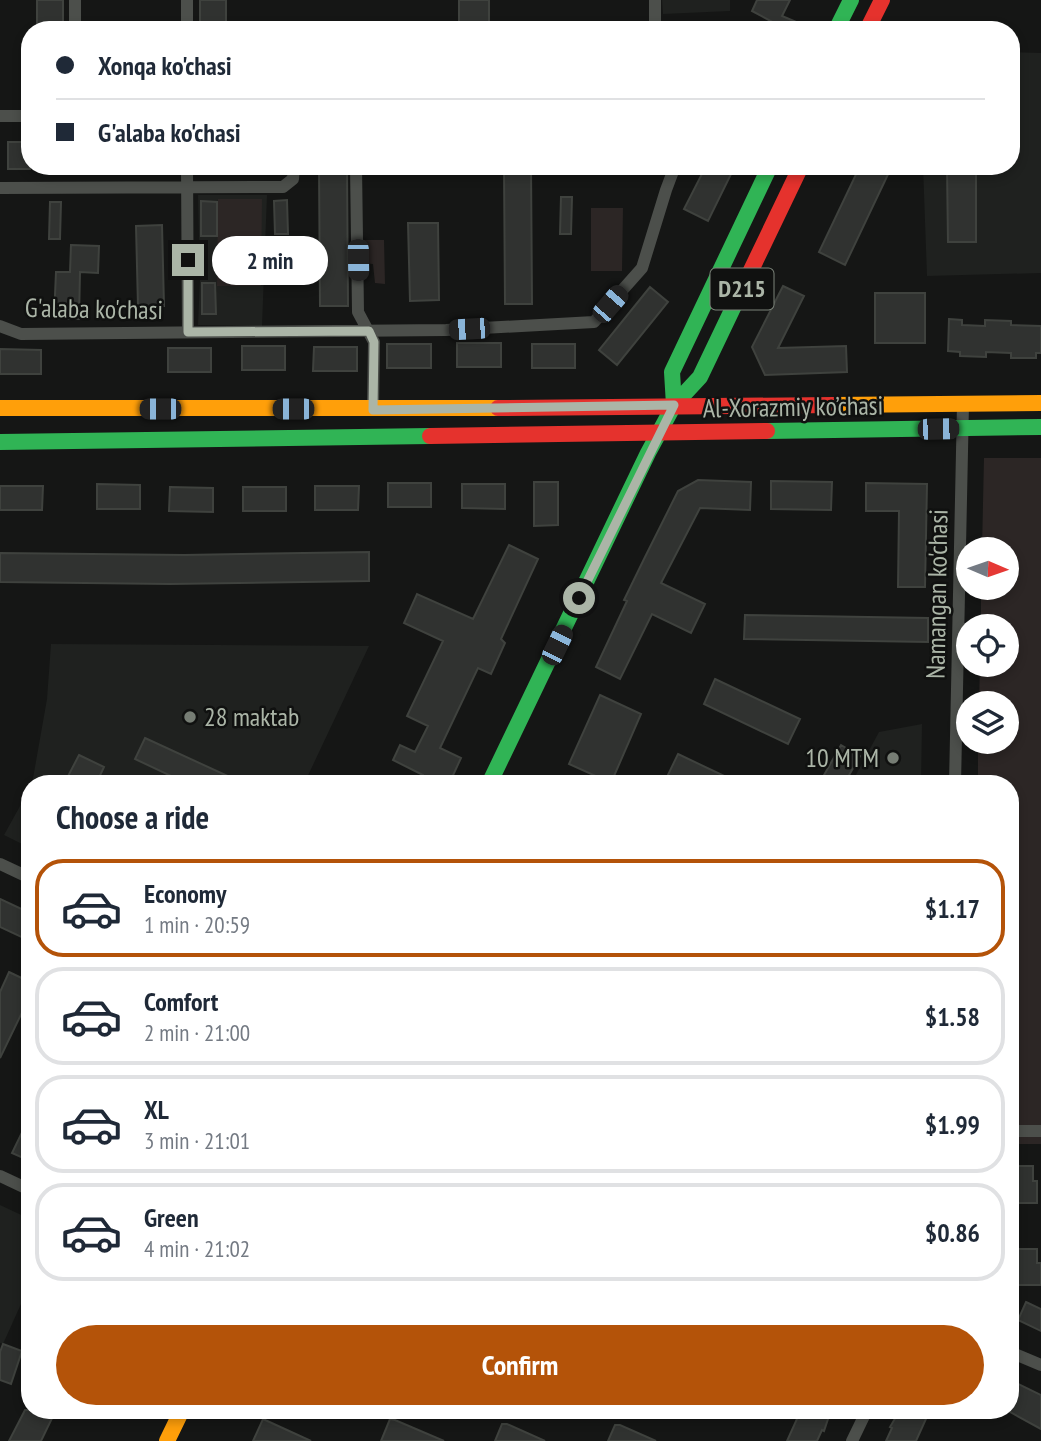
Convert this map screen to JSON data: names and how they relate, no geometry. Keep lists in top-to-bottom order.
{
  "streets": {
    "main road": ["D215", "Al-Xorazmiy ko’chasi"],
    "street": ["G'alaba ko'chasi", "Namangan ko'chasi"]
  },
  "crossings": [
    ["D215", "Al-Xorazmiy ko’chasi"],
    ["Al-Xorazmiy ko’chasi", "Namangan ko'chasi"]
  ],
  "places": ["28 maktab", "10 MTM"],
  "north": "right",
  "page": {
    "banner": ["Xonqa ko'chasi", "G'alaba ko'chasi"],
    "bubble": "2 min",
    "heading": "Choose a ride",
    "list": [
      {
        "name": "Economy",
        "note": "1 min · 20:59",
        "value": "$1.17"
      },
      {
        "name": "Comfort",
        "note": "2 min · 21:00",
        "value": "$1.58"
      },
      {
        "name": "XL",
        "note": "3 min · 21:01",
        "value": "$1.99"
      },
      {
        "name": "Green",
        "note": "4 min · 21:02",
        "value": "$0.86"
      }
    ],
    "buttons": "Confirm"
  }
}
